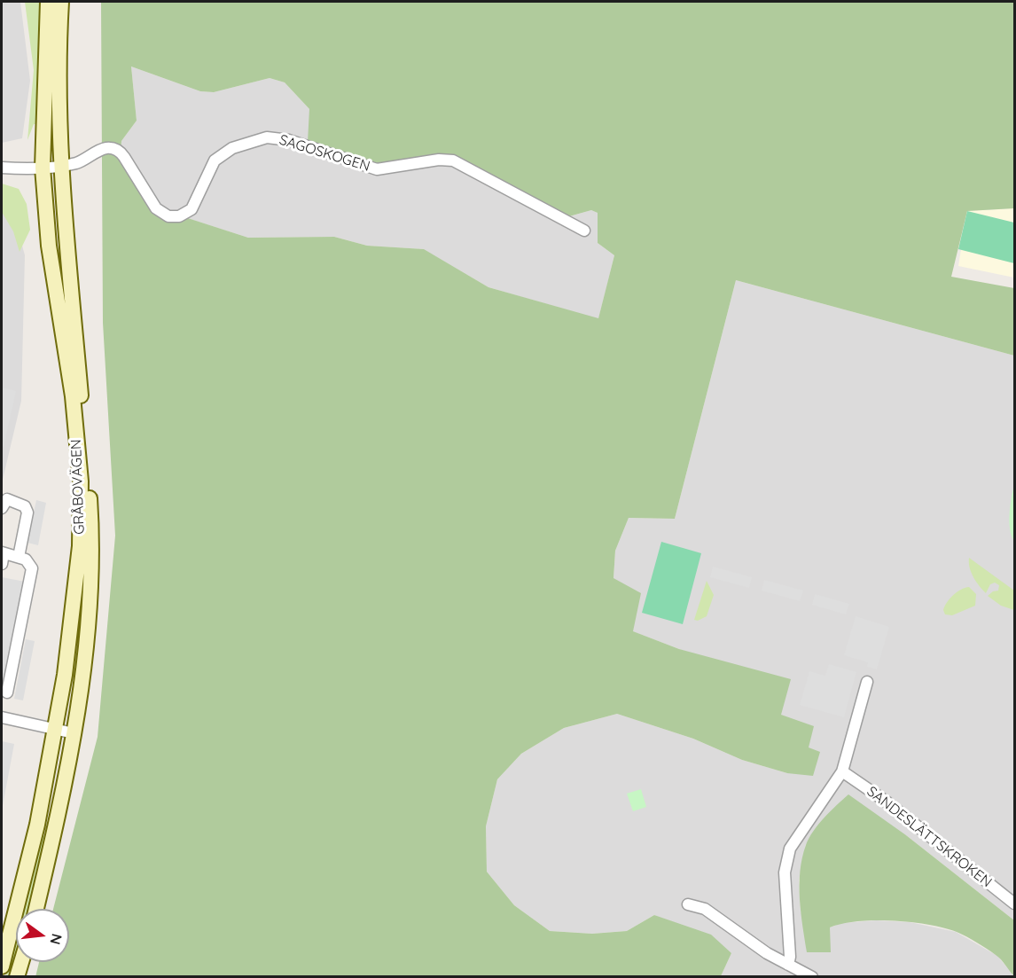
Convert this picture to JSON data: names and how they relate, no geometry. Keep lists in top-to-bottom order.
{
  "streets": {
    "main road": ["GRÅBOVÄGEN"],
    "street": ["SAGOSKOGEN", "SANDESLÄTTSKROKEN"]
  },
  "crossings": [
    ["SAGOSKOGEN", "GRÅBOVÄGEN"]
  ],
  "north": "right"
}
